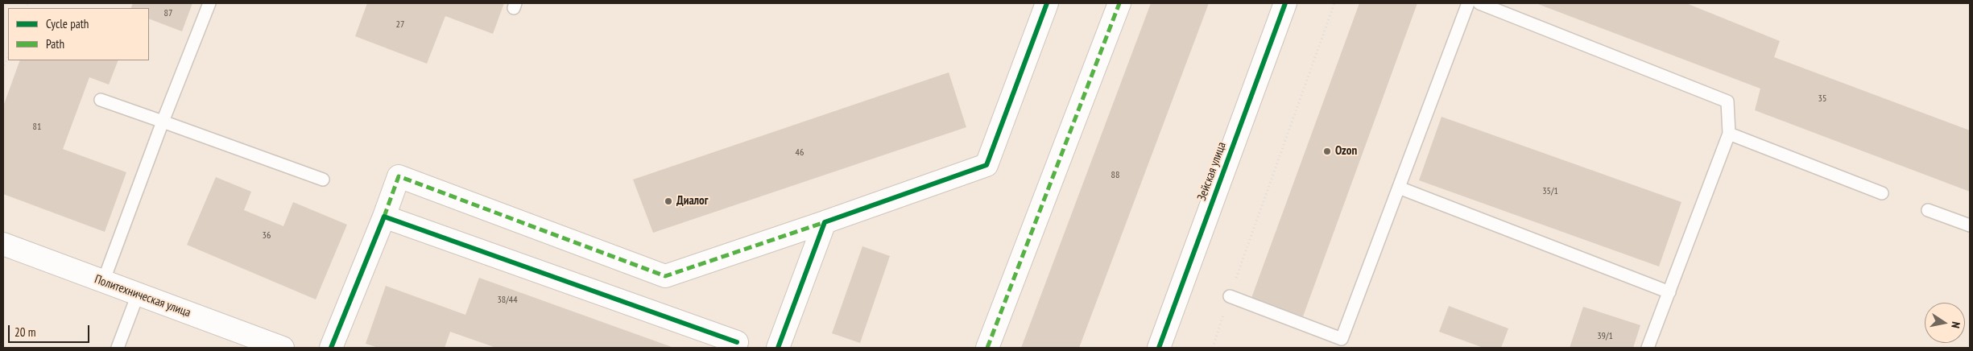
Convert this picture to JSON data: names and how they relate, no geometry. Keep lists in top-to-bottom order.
{
  "streets": {
    "street": ["Зейская улица", "Политехническая улица"]
  },
  "places": ["Ozon", "Диалог"],
  "house_numbers": [
    "87",
    "27",
    "35",
    "81",
    "46",
    "88",
    "35/1",
    "36",
    "38/44",
    "39/1"
  ],
  "legend": ["Cycle path", "Path"],
  "scale_bar": "20 m",
  "north": "right"
}
